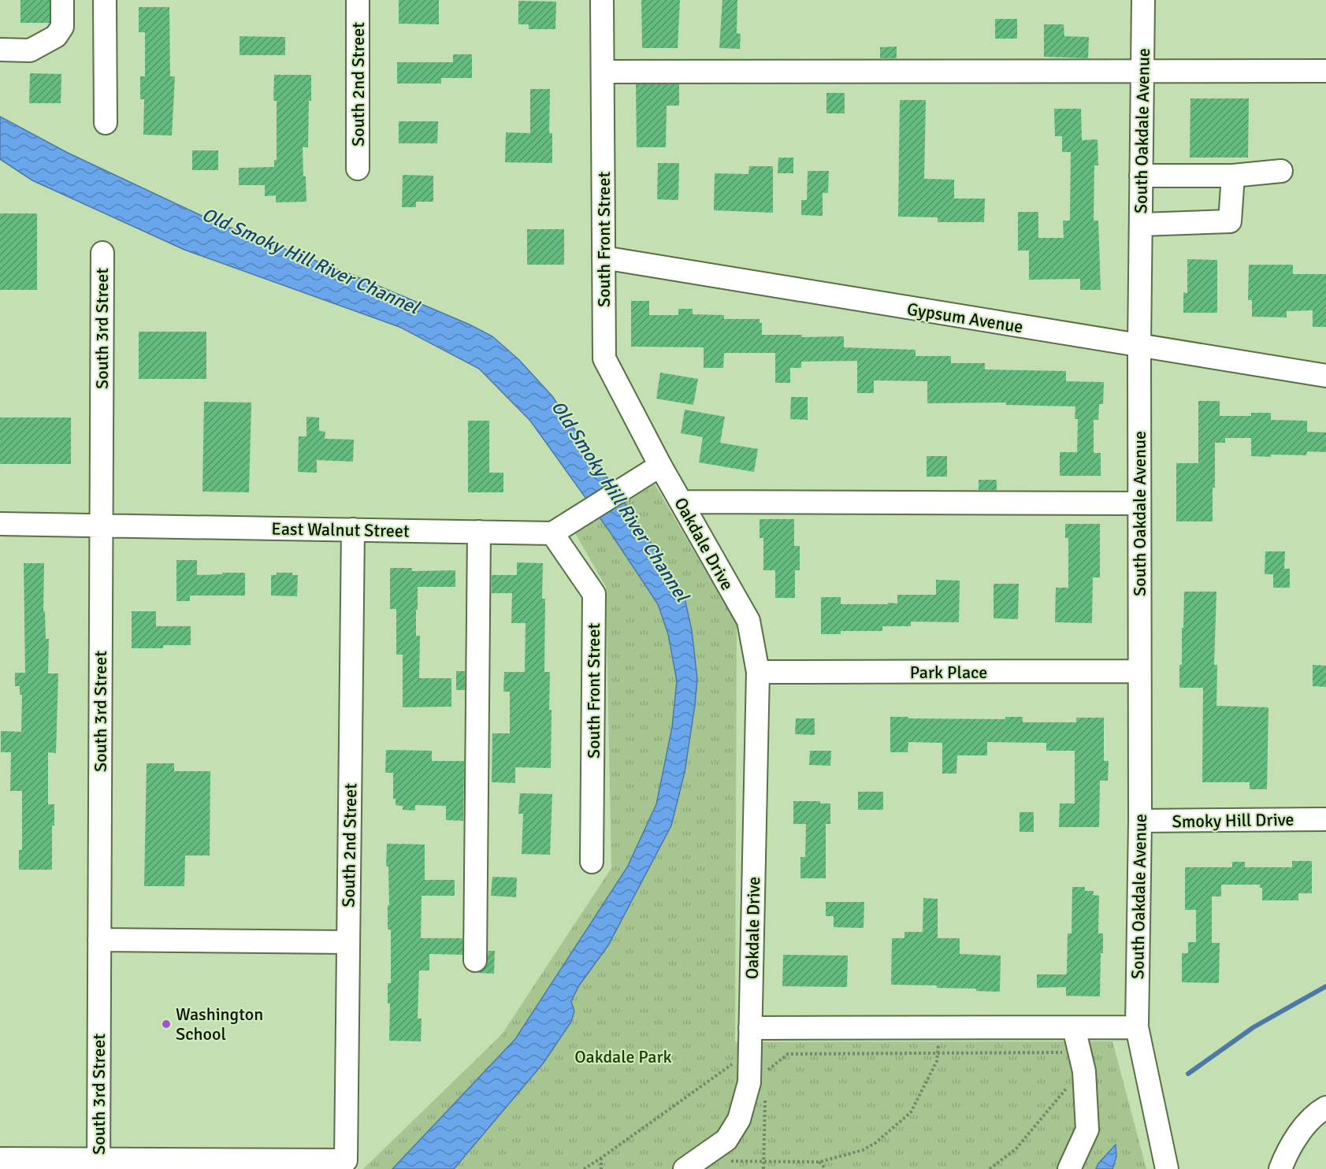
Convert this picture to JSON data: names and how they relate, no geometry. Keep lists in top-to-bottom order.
{
  "streets": {
    "street": [
      "South 2nd Street",
      "South Oakdale Avenue",
      "South Front Street",
      "Gypsum Avenue",
      "South 3rd Street",
      "East Walnut Street",
      "Oakdale Drive",
      "Park Place",
      "Smoky Hill Drive"
    ]
  },
  "crossings": [
    ["South 2nd Street", "East Walnut Street"],
    ["South Oakdale Avenue", "Gypsum Avenue"],
    ["South Oakdale Avenue", "Park Place"],
    ["South Oakdale Avenue", "Smoky Hill Drive"],
    ["South Front Street", "Gypsum Avenue"],
    ["South Front Street", "East Walnut Street"],
    ["South Front Street", "Oakdale Drive"],
    ["South 3rd Street", "East Walnut Street"],
    ["Oakdale Drive", "Park Place"]
  ],
  "water": ["Old Smoky Hill River Channel"],
  "parks": ["Oakdale Park"],
  "places": ["Washington School"]
}
